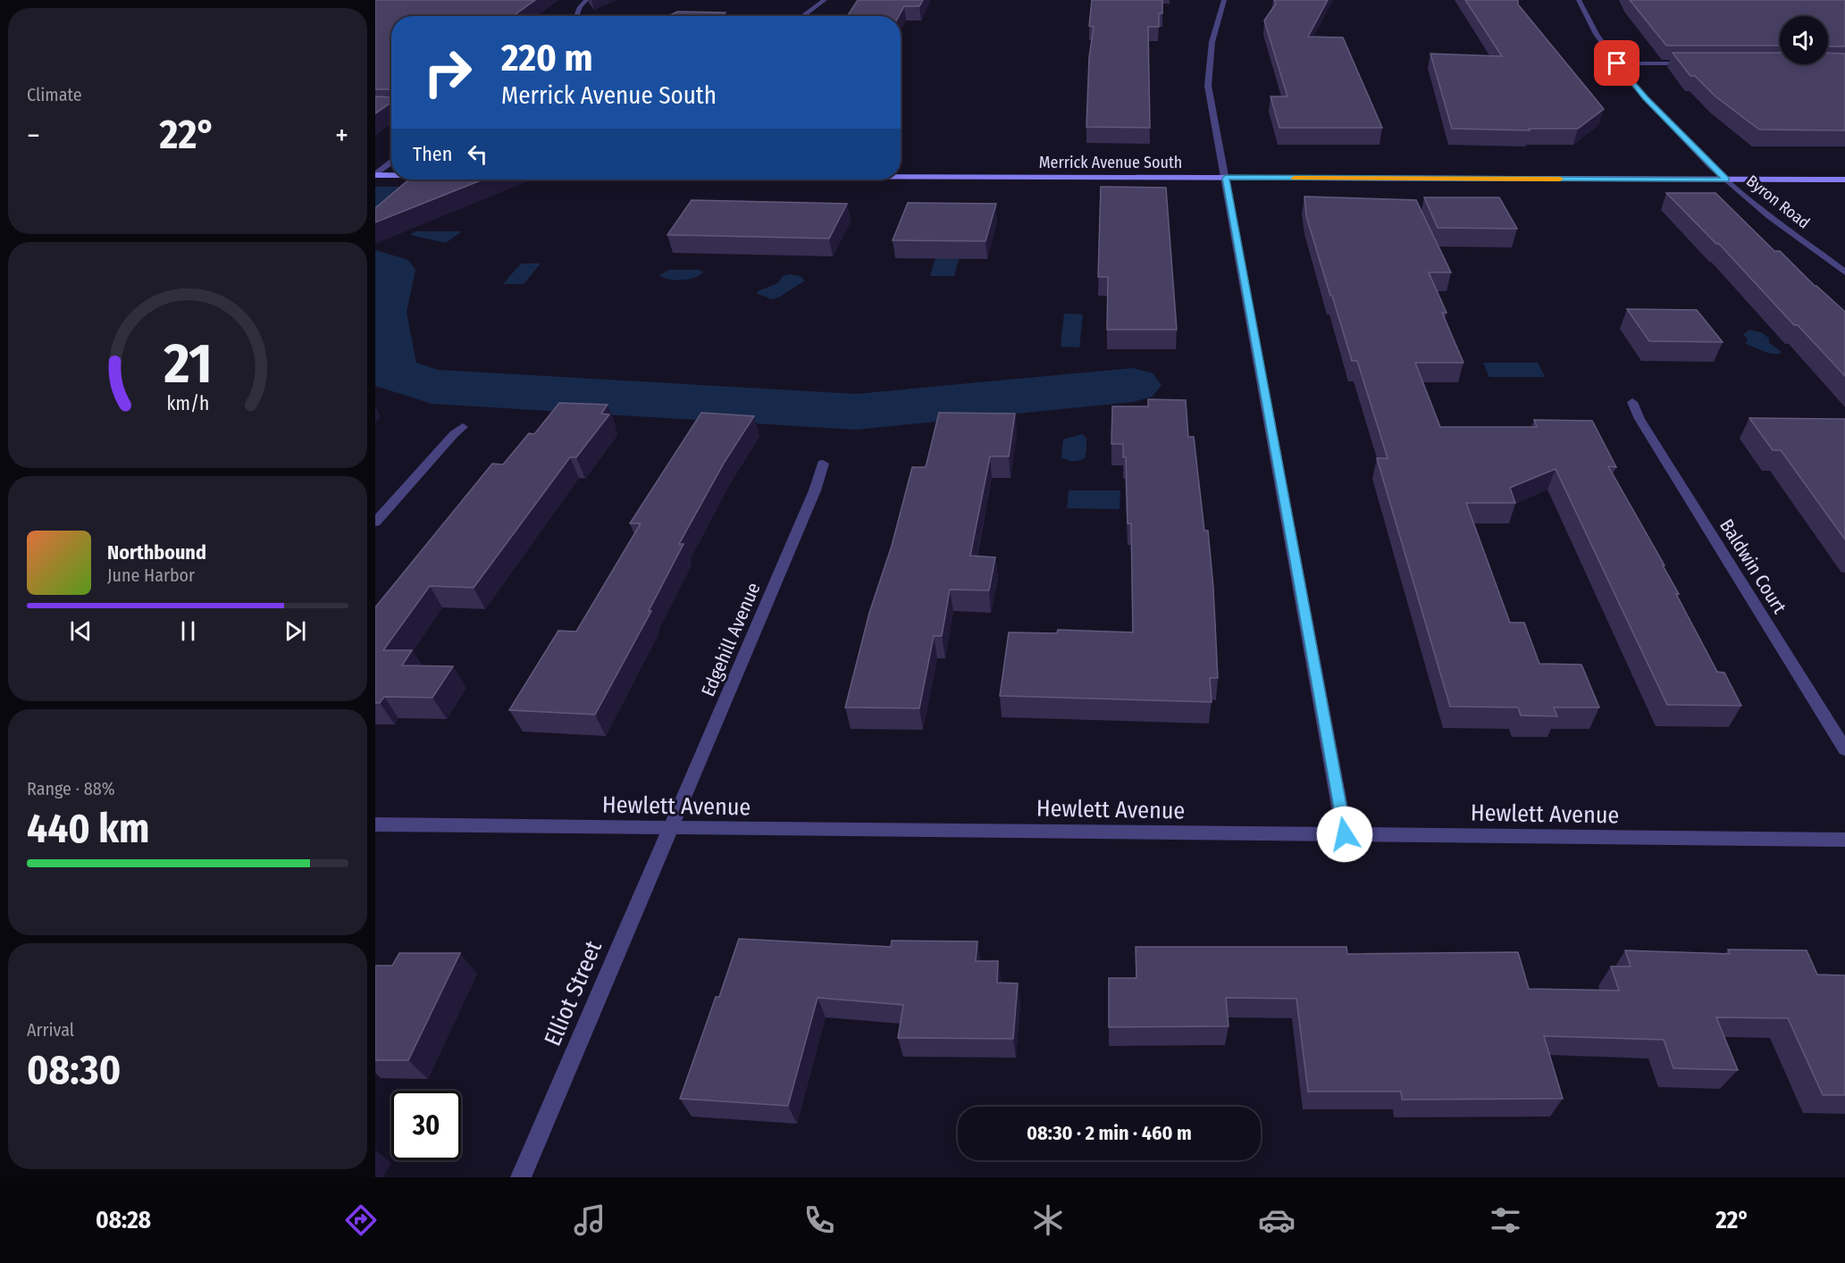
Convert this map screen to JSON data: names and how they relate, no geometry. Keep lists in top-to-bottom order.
{
  "streets": {
    "street": [
      "Merrick Avenue South",
      "Byron Road",
      "Baldwin Court",
      "Edgehill Avenue",
      "Hewlett Avenue",
      "Elliot Street"
    ]
  },
  "crossings": [
    ["Merrick Avenue South", "Byron Road"],
    ["Edgehill Avenue", "Hewlett Avenue"],
    ["Edgehill Avenue", "Elliot Street"],
    ["Hewlett Avenue", "Elliot Street"]
  ],
  "page": {
    "tile": [
      "Climate",
      ["Range · 88%", "440 km"],
      ["Arrival", "08:30"]
    ],
    "turn": ["220 m", "Merrick Avenue South"],
    "heat": ["−", "22°", "+"],
    "then": "Then",
    "song": ["Northbound", "June Harbor"],
    "limit": "30",
    "trip": "08:30 · 2 min · 460 m",
    "tabs": ["08:28", "22°"],
    "gauge": ["21", "km/h"]
  }
}
